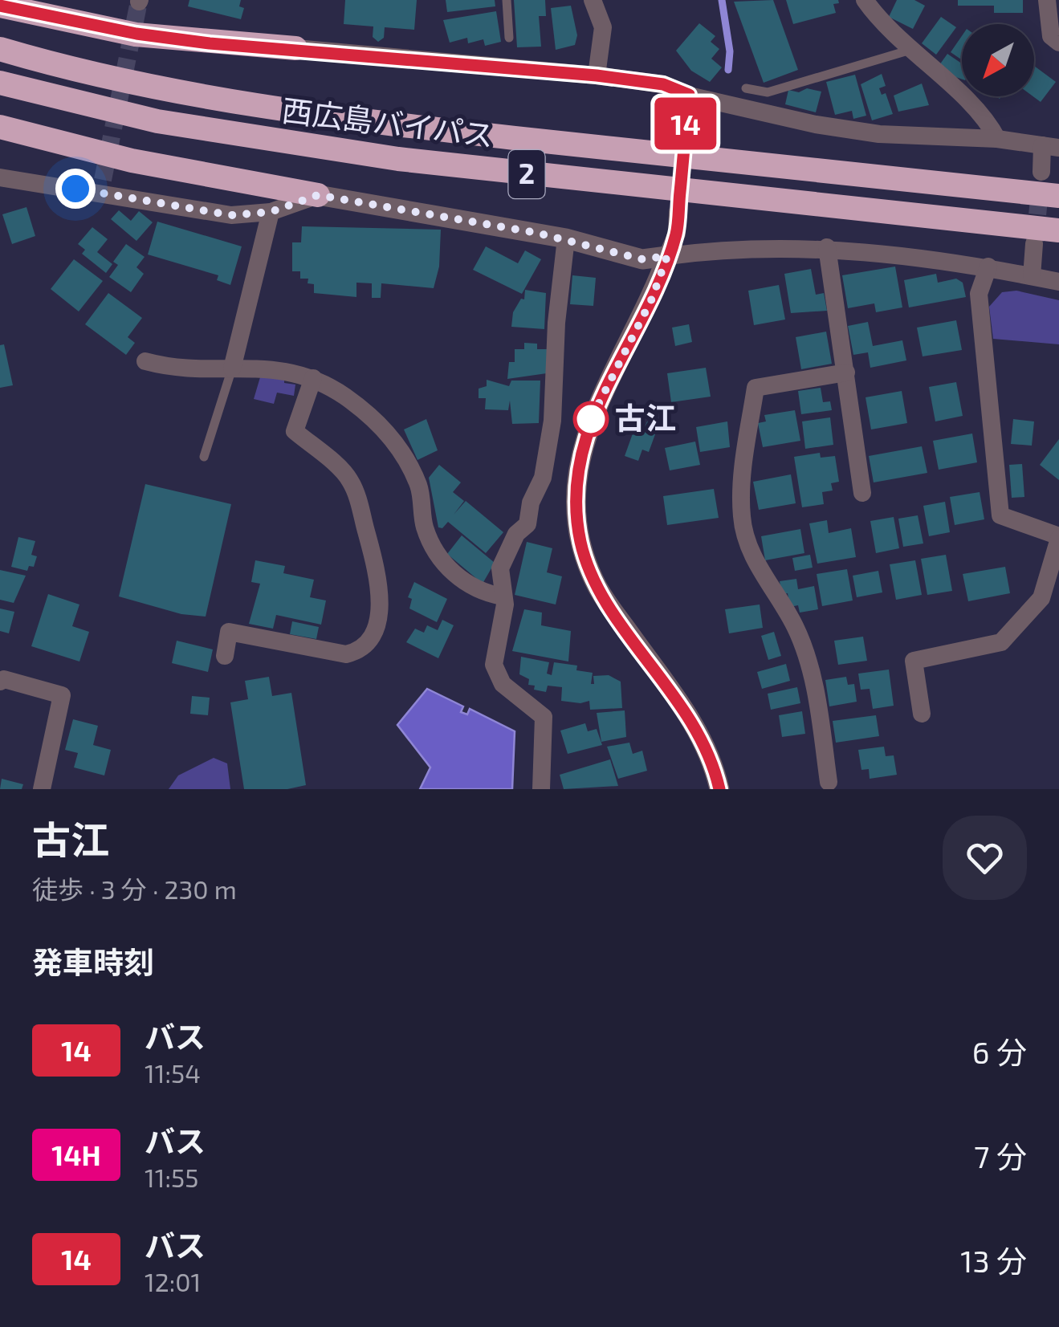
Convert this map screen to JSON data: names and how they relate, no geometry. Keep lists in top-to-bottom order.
{
  "streets": {
    "highway": ["西広島バイパス", "2"]
  },
  "places": ["古江"],
  "lines": ["bus line 14"],
  "north": "bottom left",
  "page": {
    "on_map": "14",
    "heading": [
      ["古江", "徒歩 · 3 分 · 230 m"],
      "発車時刻"
    ],
    "list": [
      {
        "mark": "14",
        "name": "バス",
        "note": "11:54",
        "value": "6 分"
      },
      {
        "mark": "14H",
        "name": "バス",
        "note": "11:55",
        "value": "7 分"
      },
      {
        "mark": "14",
        "name": "バス",
        "note": "12:01",
        "value": "13 分"
      }
    ]
  }
}
